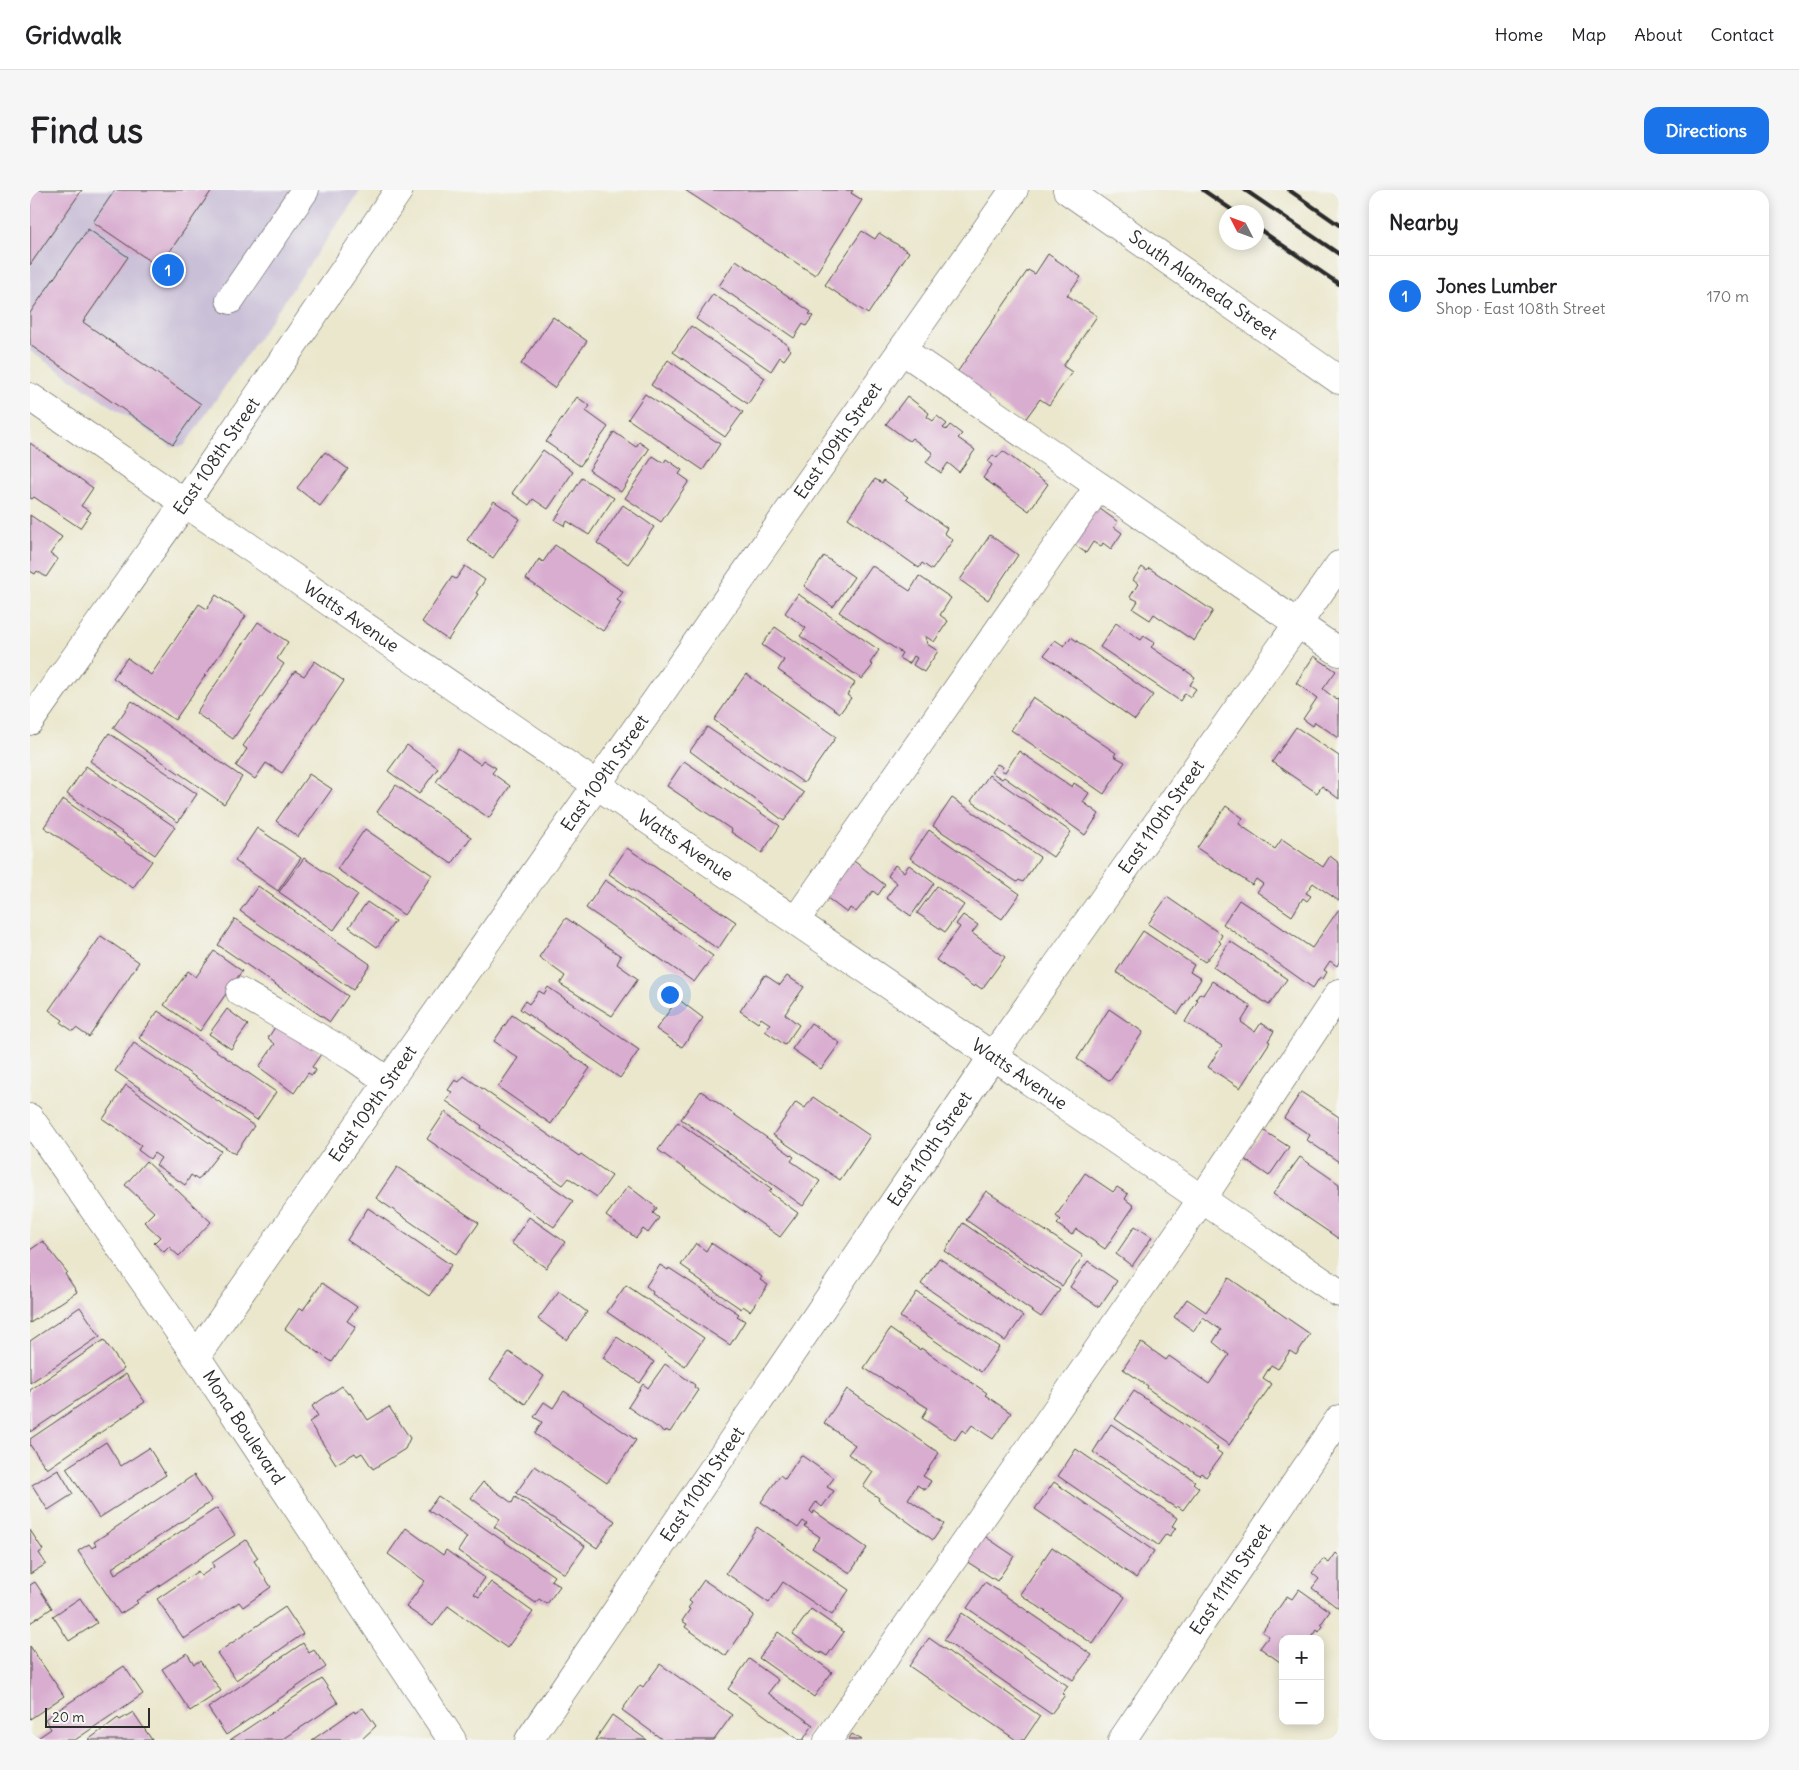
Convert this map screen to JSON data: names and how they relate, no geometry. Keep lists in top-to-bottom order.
{
  "streets": {
    "street": [
      "South Alameda Street",
      "East 109th Street",
      "East 108th Street",
      "Watts Avenue",
      "East 110th Street",
      "Mona Boulevard",
      "East 111th Street"
    ]
  },
  "crossings": [
    ["East 109th Street", "Watts Avenue"],
    ["East 109th Street", "Mona Boulevard"],
    ["East 108th Street", "Watts Avenue"],
    ["Watts Avenue", "East 110th Street"]
  ],
  "scale_bar": "20 m",
  "north": "top left",
  "page": {
    "header": "Gridwalk",
    "nav": [
      "Home",
      "Map",
      "About",
      "Contact"
    ],
    "buttons": "Directions",
    "title": "Find us",
    "heading": "Nearby",
    "pins": "1",
    "list": [
      {
        "mark": "1",
        "name": "Jones Lumber",
        "note": "Shop · East 108th Street",
        "value": "170 m"
      }
    ],
    "map_buttons": ["+", "−"],
    "scale": "20 m"
  }
}
